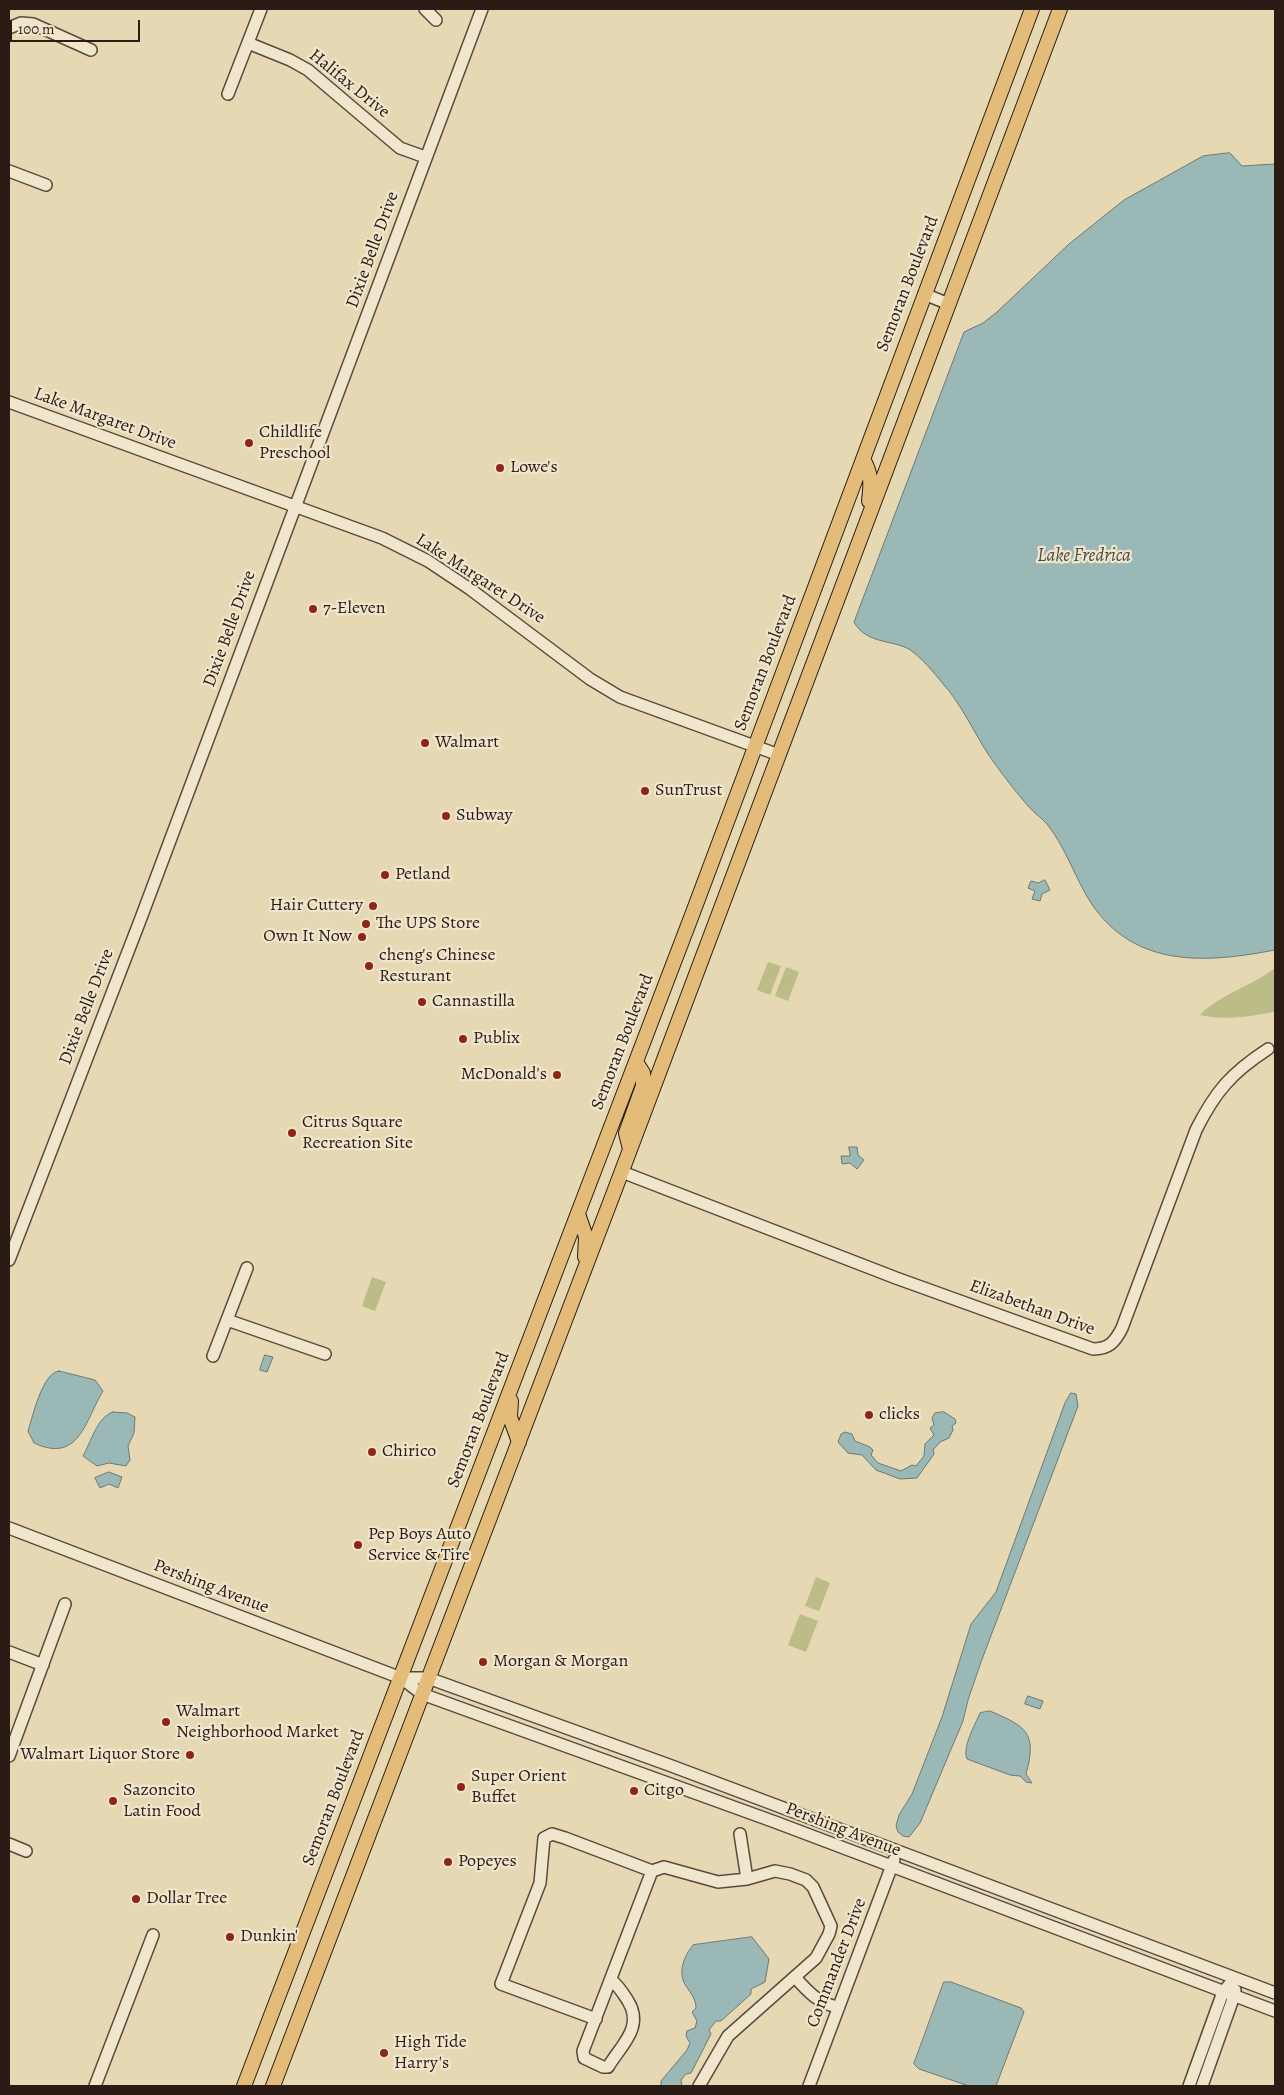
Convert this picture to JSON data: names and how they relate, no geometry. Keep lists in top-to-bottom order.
{
  "streets": {
    "main road": ["Semoran Boulevard"],
    "street": [
      "Halifax Drive",
      "Dixie Belle Drive",
      "Lake Margaret Drive",
      "Elizabethan Drive",
      "Pershing Avenue",
      "Commander Drive"
    ]
  },
  "crossings": [
    ["Halifax Drive", "Dixie Belle Drive"],
    ["Dixie Belle Drive", "Lake Margaret Drive"],
    ["Semoran Boulevard", "Lake Margaret Drive"],
    ["Semoran Boulevard", "Pershing Avenue"],
    ["Pershing Avenue", "Commander Drive"]
  ],
  "water": ["Lake Fredrica"],
  "places": [
    "Childlife Preschool",
    "Lowe's",
    "7-Eleven",
    "Walmart",
    "SunTrust",
    "Subway",
    "Petland",
    "Hair Cuttery",
    "The UPS Store",
    "Own It Now",
    "cheng's Chinese Resturant",
    "Cannastilla",
    "Publix",
    "McDonald's",
    "Citrus Square Recreation Site",
    "clicks",
    "Chirico",
    "Pep Boys Auto Service & Tire",
    "Morgan & Morgan",
    "Walmart Neighborhood Market",
    "Walmart Liquor Store",
    "Super Orient Buffet",
    "Citgo",
    "Sazoncito Latin Food",
    "Popeyes",
    "Dollar Tree",
    "Dunkin'",
    "High Tide Harry's"
  ],
  "scale_bar": "100 m"
}
